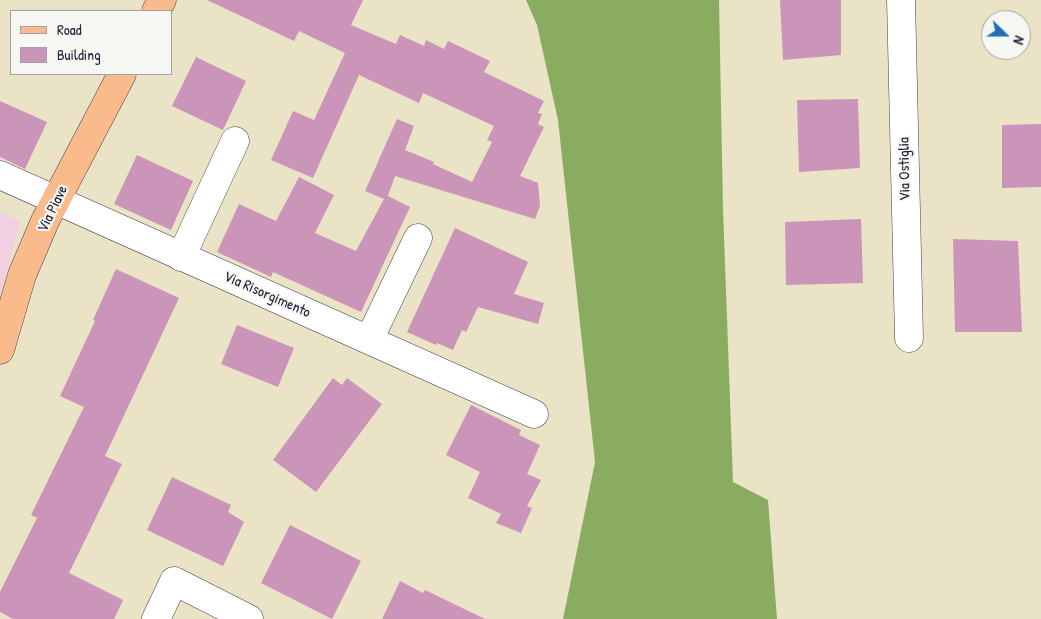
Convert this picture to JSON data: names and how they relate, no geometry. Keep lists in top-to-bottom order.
{
  "streets": {
    "main road": ["Via Piave"],
    "street": ["Via Ostiglia", "Via Risorgimento"]
  },
  "crossings": [
    ["Via Piave", "Via Risorgimento"]
  ],
  "legend": ["Road", "Building"],
  "north": "right"
}
